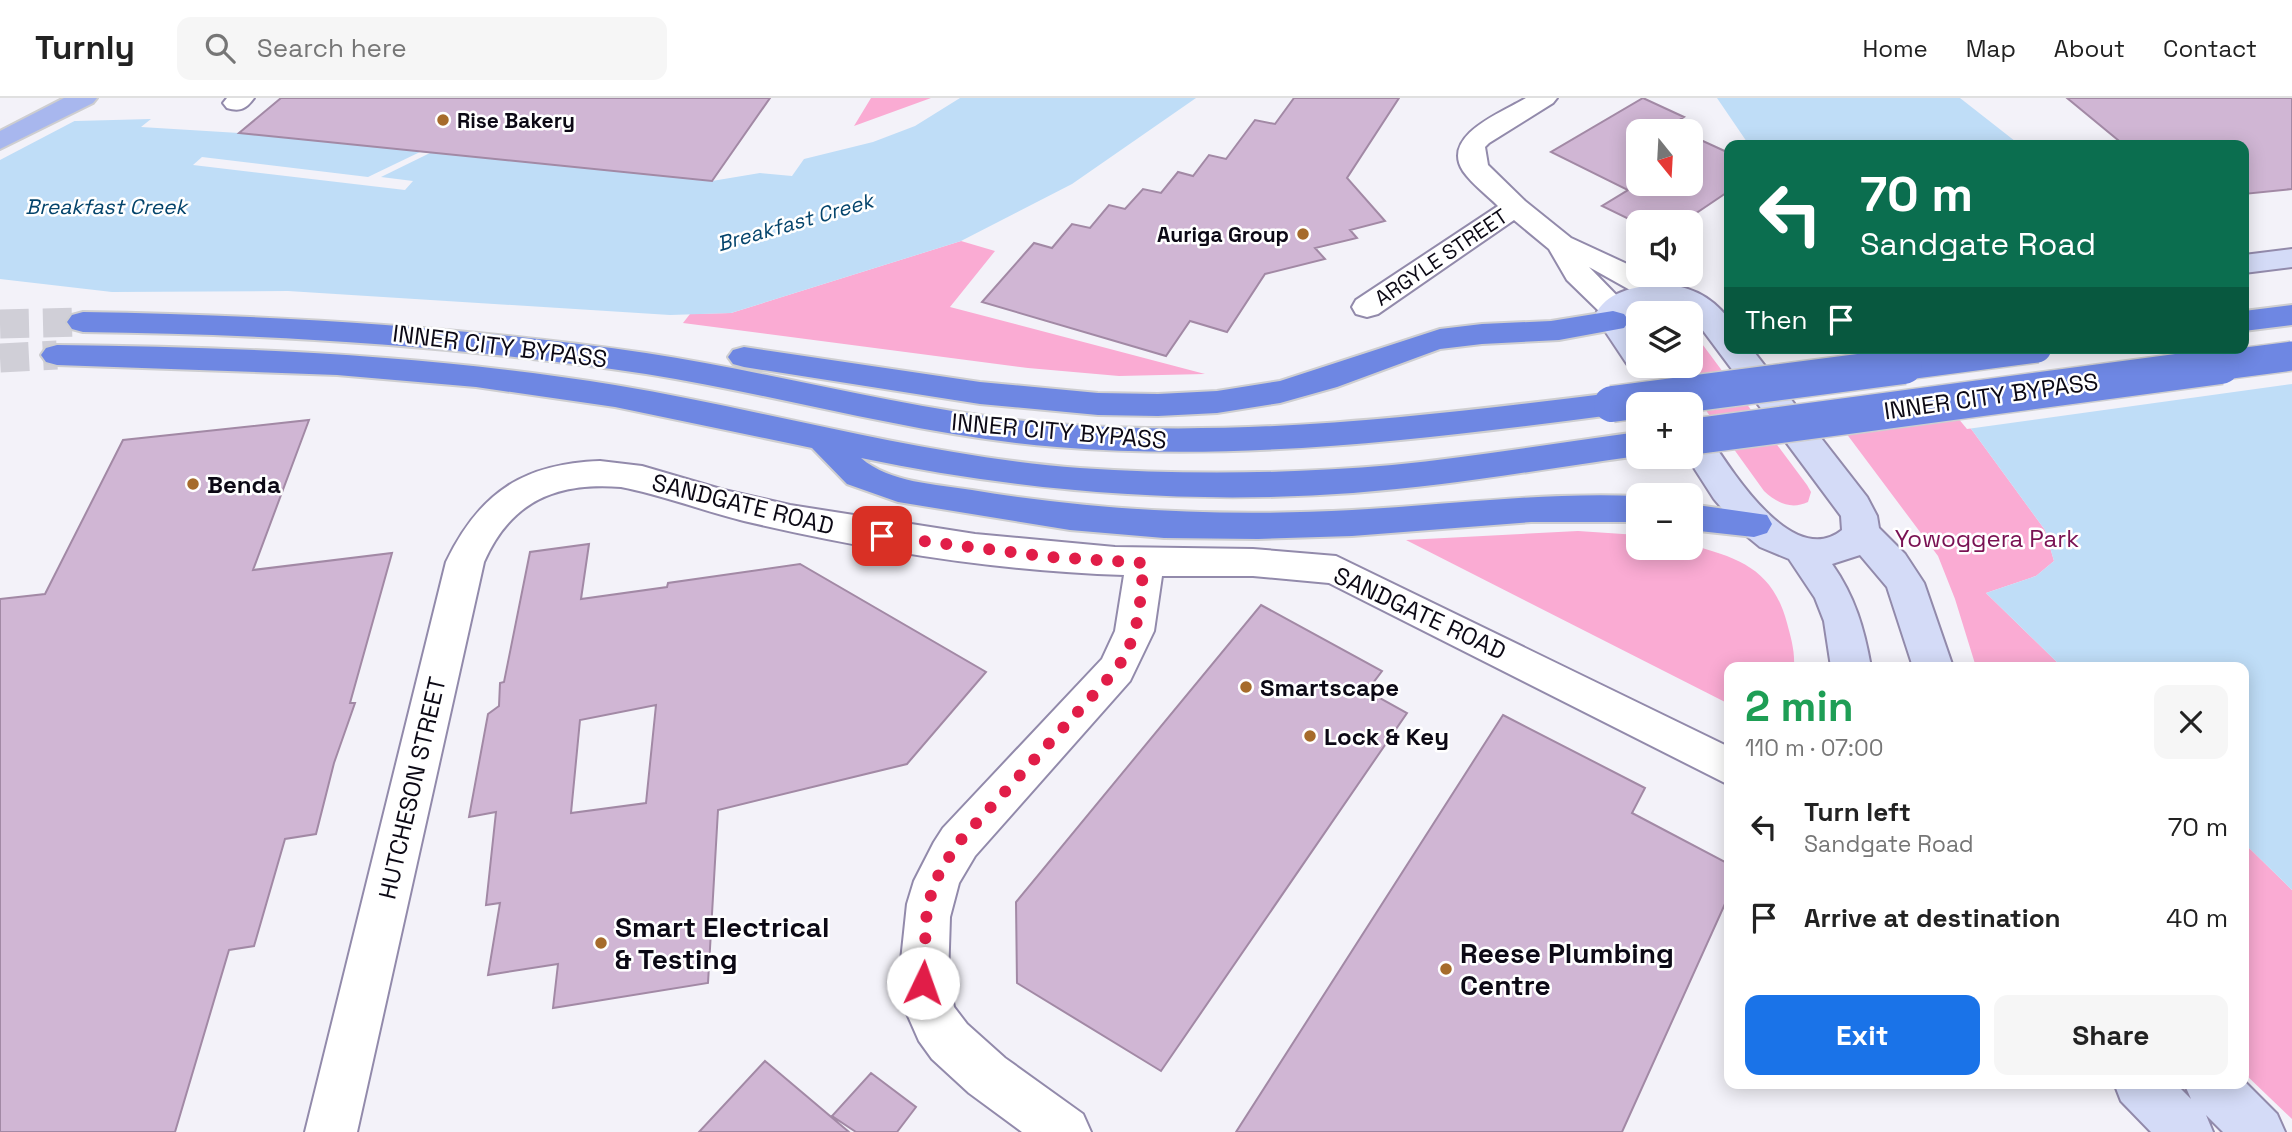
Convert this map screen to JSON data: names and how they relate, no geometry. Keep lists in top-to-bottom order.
{
  "streets": {
    "highway": ["INNER CITY BYPASS"],
    "street": ["ARGYLE STREET", "SANDGATE ROAD", "HUTCHESON STREET"]
  },
  "crossings": [
    ["SANDGATE ROAD", "HUTCHESON STREET"]
  ],
  "water": ["Breakfast Creek"],
  "parks": ["Yowoggera Park"],
  "places": [
    "Rise Bakery",
    "Auriga Group",
    "Benda",
    "Smartscape",
    "Lock & Key",
    "Smart Electrical & Testing",
    "Reese Plumbing Centre"
  ],
  "north": "bottom",
  "page": {
    "header": "Turnly",
    "search": "Search here",
    "nav": [
      "Home",
      "Map",
      "About",
      "Contact"
    ],
    "map_buttons": ["+", "−"],
    "turn": ["70 m", "Sandgate Road"],
    "then": "Then",
    "heading": ["2 min", "110 m · 07:00"],
    "list": [
      {
        "name": "Turn left",
        "note": "Sandgate Road",
        "value": "70 m"
      },
      {
        "name": "Arrive at destination",
        "value": "40 m"
      }
    ],
    "buttons": ["Exit", "Share"]
  }
}
